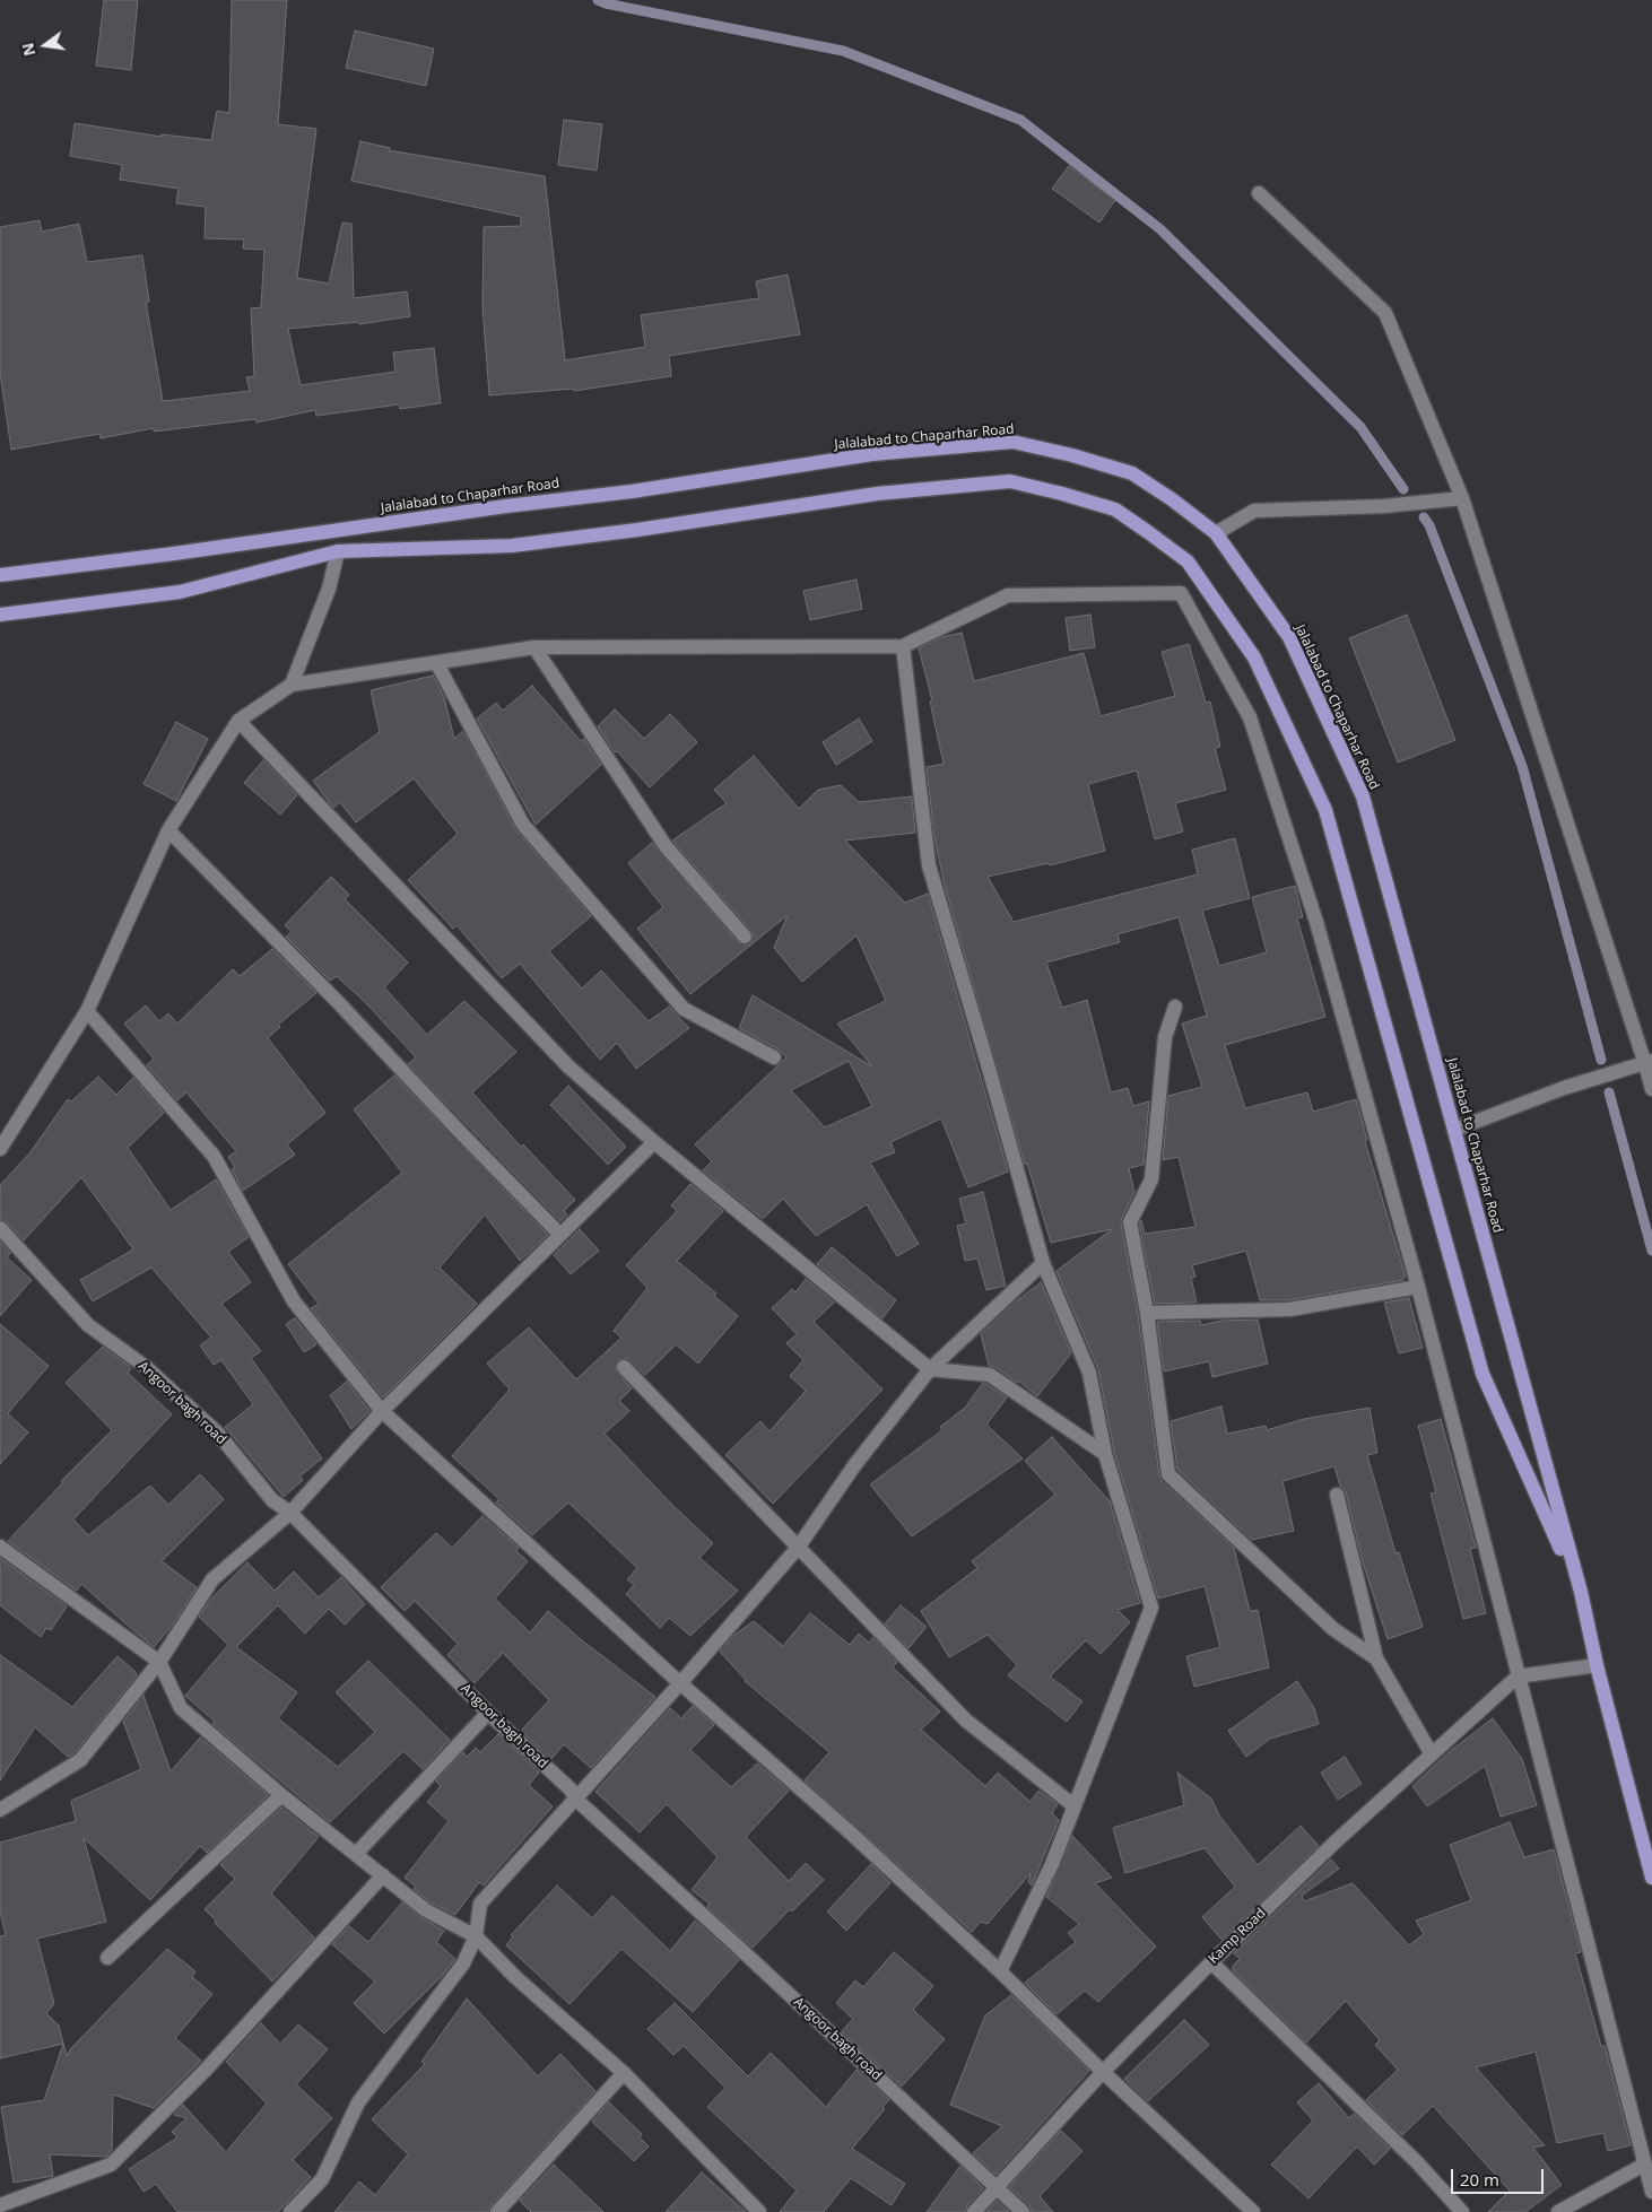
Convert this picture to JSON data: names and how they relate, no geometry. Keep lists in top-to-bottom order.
{
  "streets": {
    "main road": ["Jalalabad to Chaparhar Road"],
    "street": ["Angoor bagh road", "Kamp Road"]
  },
  "crossings": [
    ["Angoor bagh road", "Kamp Road"]
  ],
  "scale_bar": "20 m",
  "north": "left"
}
